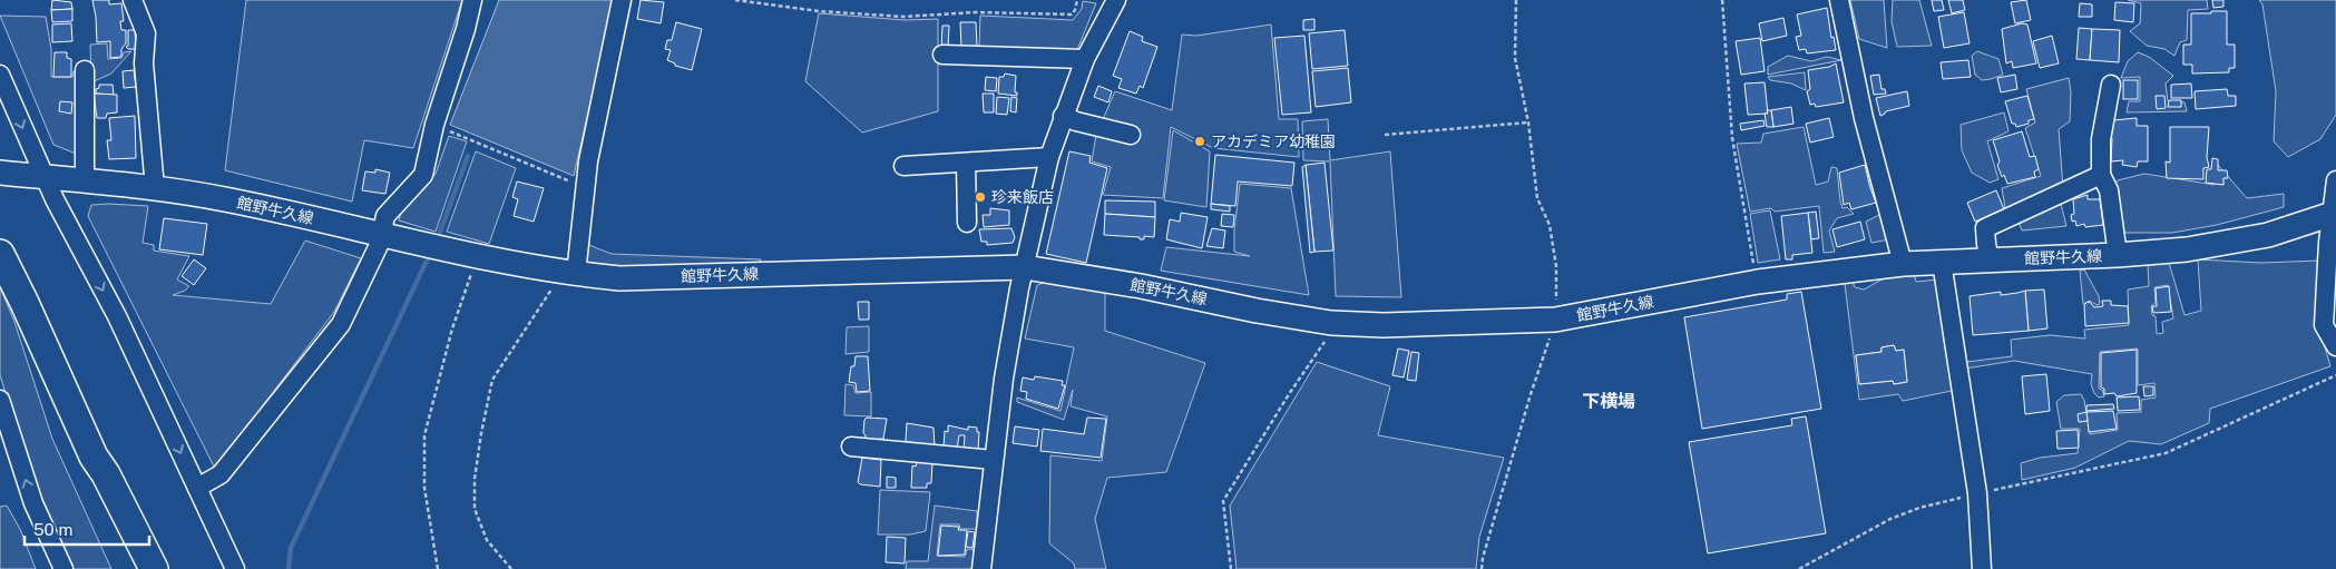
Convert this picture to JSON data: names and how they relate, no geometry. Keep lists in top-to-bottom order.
{
  "streets": {
    "main road": ["館野牛久線"]
  },
  "districts": ["下横場"],
  "places": ["アカデミア幼稚園", "珍来飯店"],
  "scale_bar": "50 m"
}
